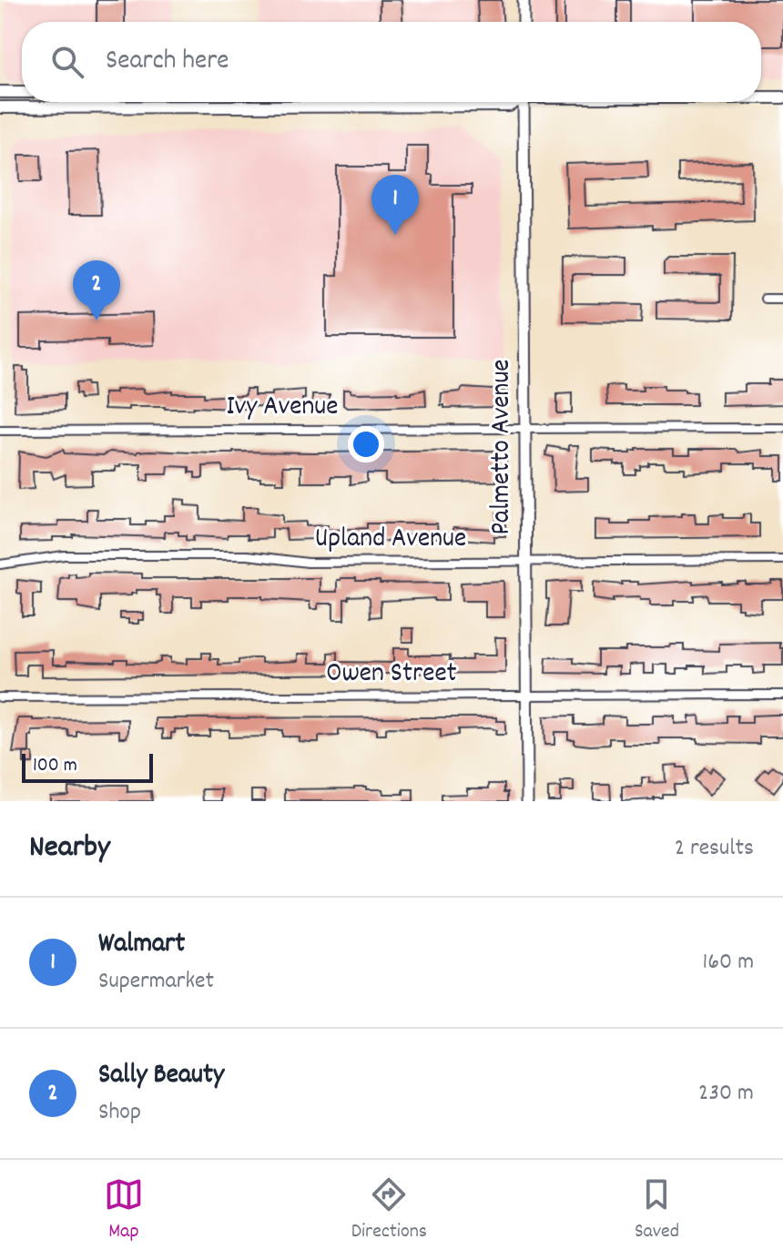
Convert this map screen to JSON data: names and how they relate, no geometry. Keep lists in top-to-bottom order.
{
  "streets": {
    "street": [
      "Ivy Avenue",
      "Palmetto Avenue",
      "Upland Avenue",
      "Owen Street"
    ]
  },
  "crossings": [
    ["Ivy Avenue", "Palmetto Avenue"],
    ["Palmetto Avenue", "Upland Avenue"],
    ["Palmetto Avenue", "Owen Street"]
  ],
  "scale_bar": "100 m",
  "page": {
    "search": "Search here",
    "pins": ["1", "2"],
    "scale": "100 m",
    "heading": ["Nearby", "2 results"],
    "list": [
      {
        "mark": "1",
        "name": "Walmart",
        "note": "Supermarket",
        "value": "160 m"
      },
      {
        "mark": "2",
        "name": "Sally Beauty",
        "note": "Shop",
        "value": "230 m"
      }
    ],
    "nav": ["Map", "Directions", "Saved"]
  }
}
